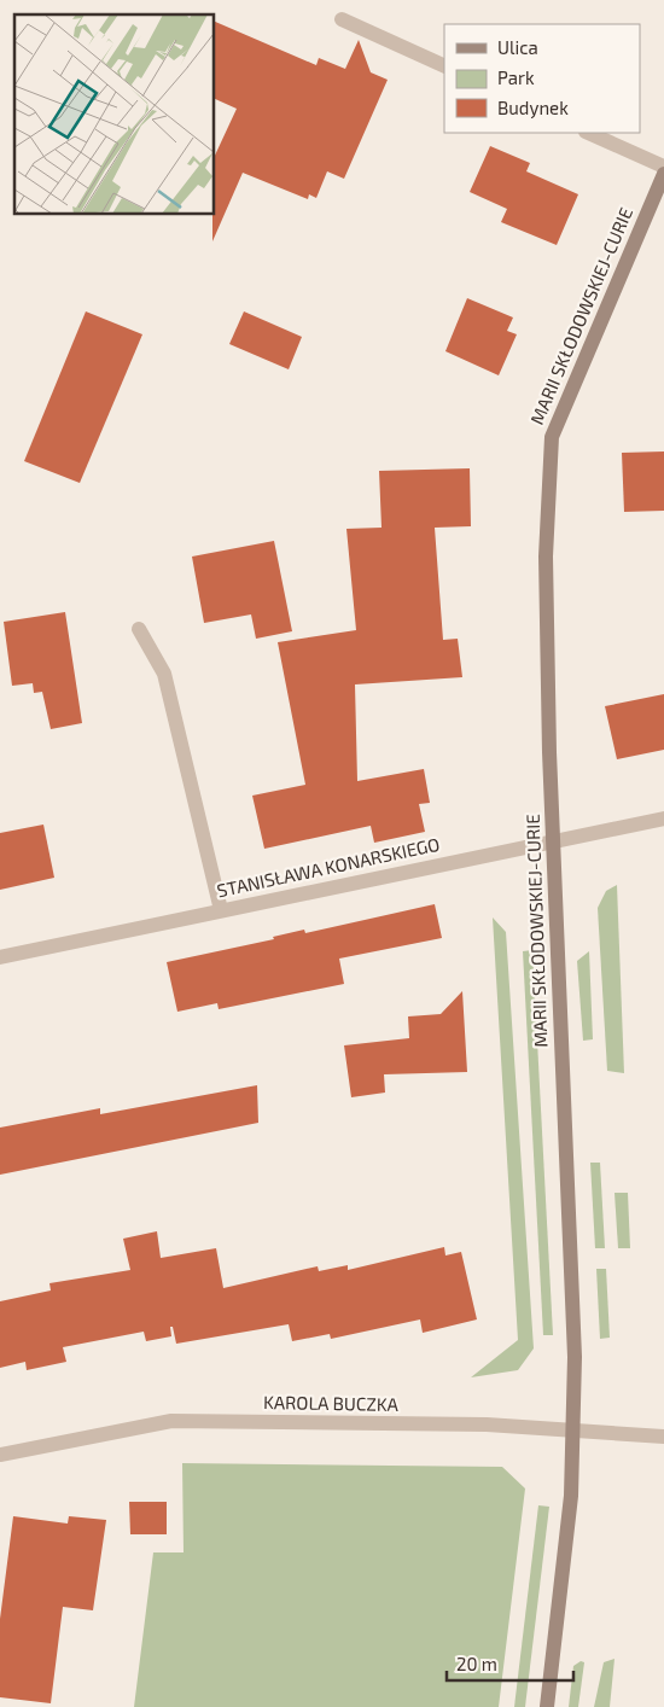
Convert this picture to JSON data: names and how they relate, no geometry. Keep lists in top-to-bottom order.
{
  "streets": {
    "street": ["MARII SKŁODOWSKIEJ-CURIE", "STANISŁAWA KONARSKIEGO", "KAROLA BUCZKA"]
  },
  "crossings": [
    ["MARII SKŁODOWSKIEJ-CURIE", "STANISŁAWA KONARSKIEGO"],
    ["MARII SKŁODOWSKIEJ-CURIE", "KAROLA BUCZKA"]
  ],
  "legend": ["Ulica", "Park", "Budynek"],
  "scale_bar": "20 m"
}
